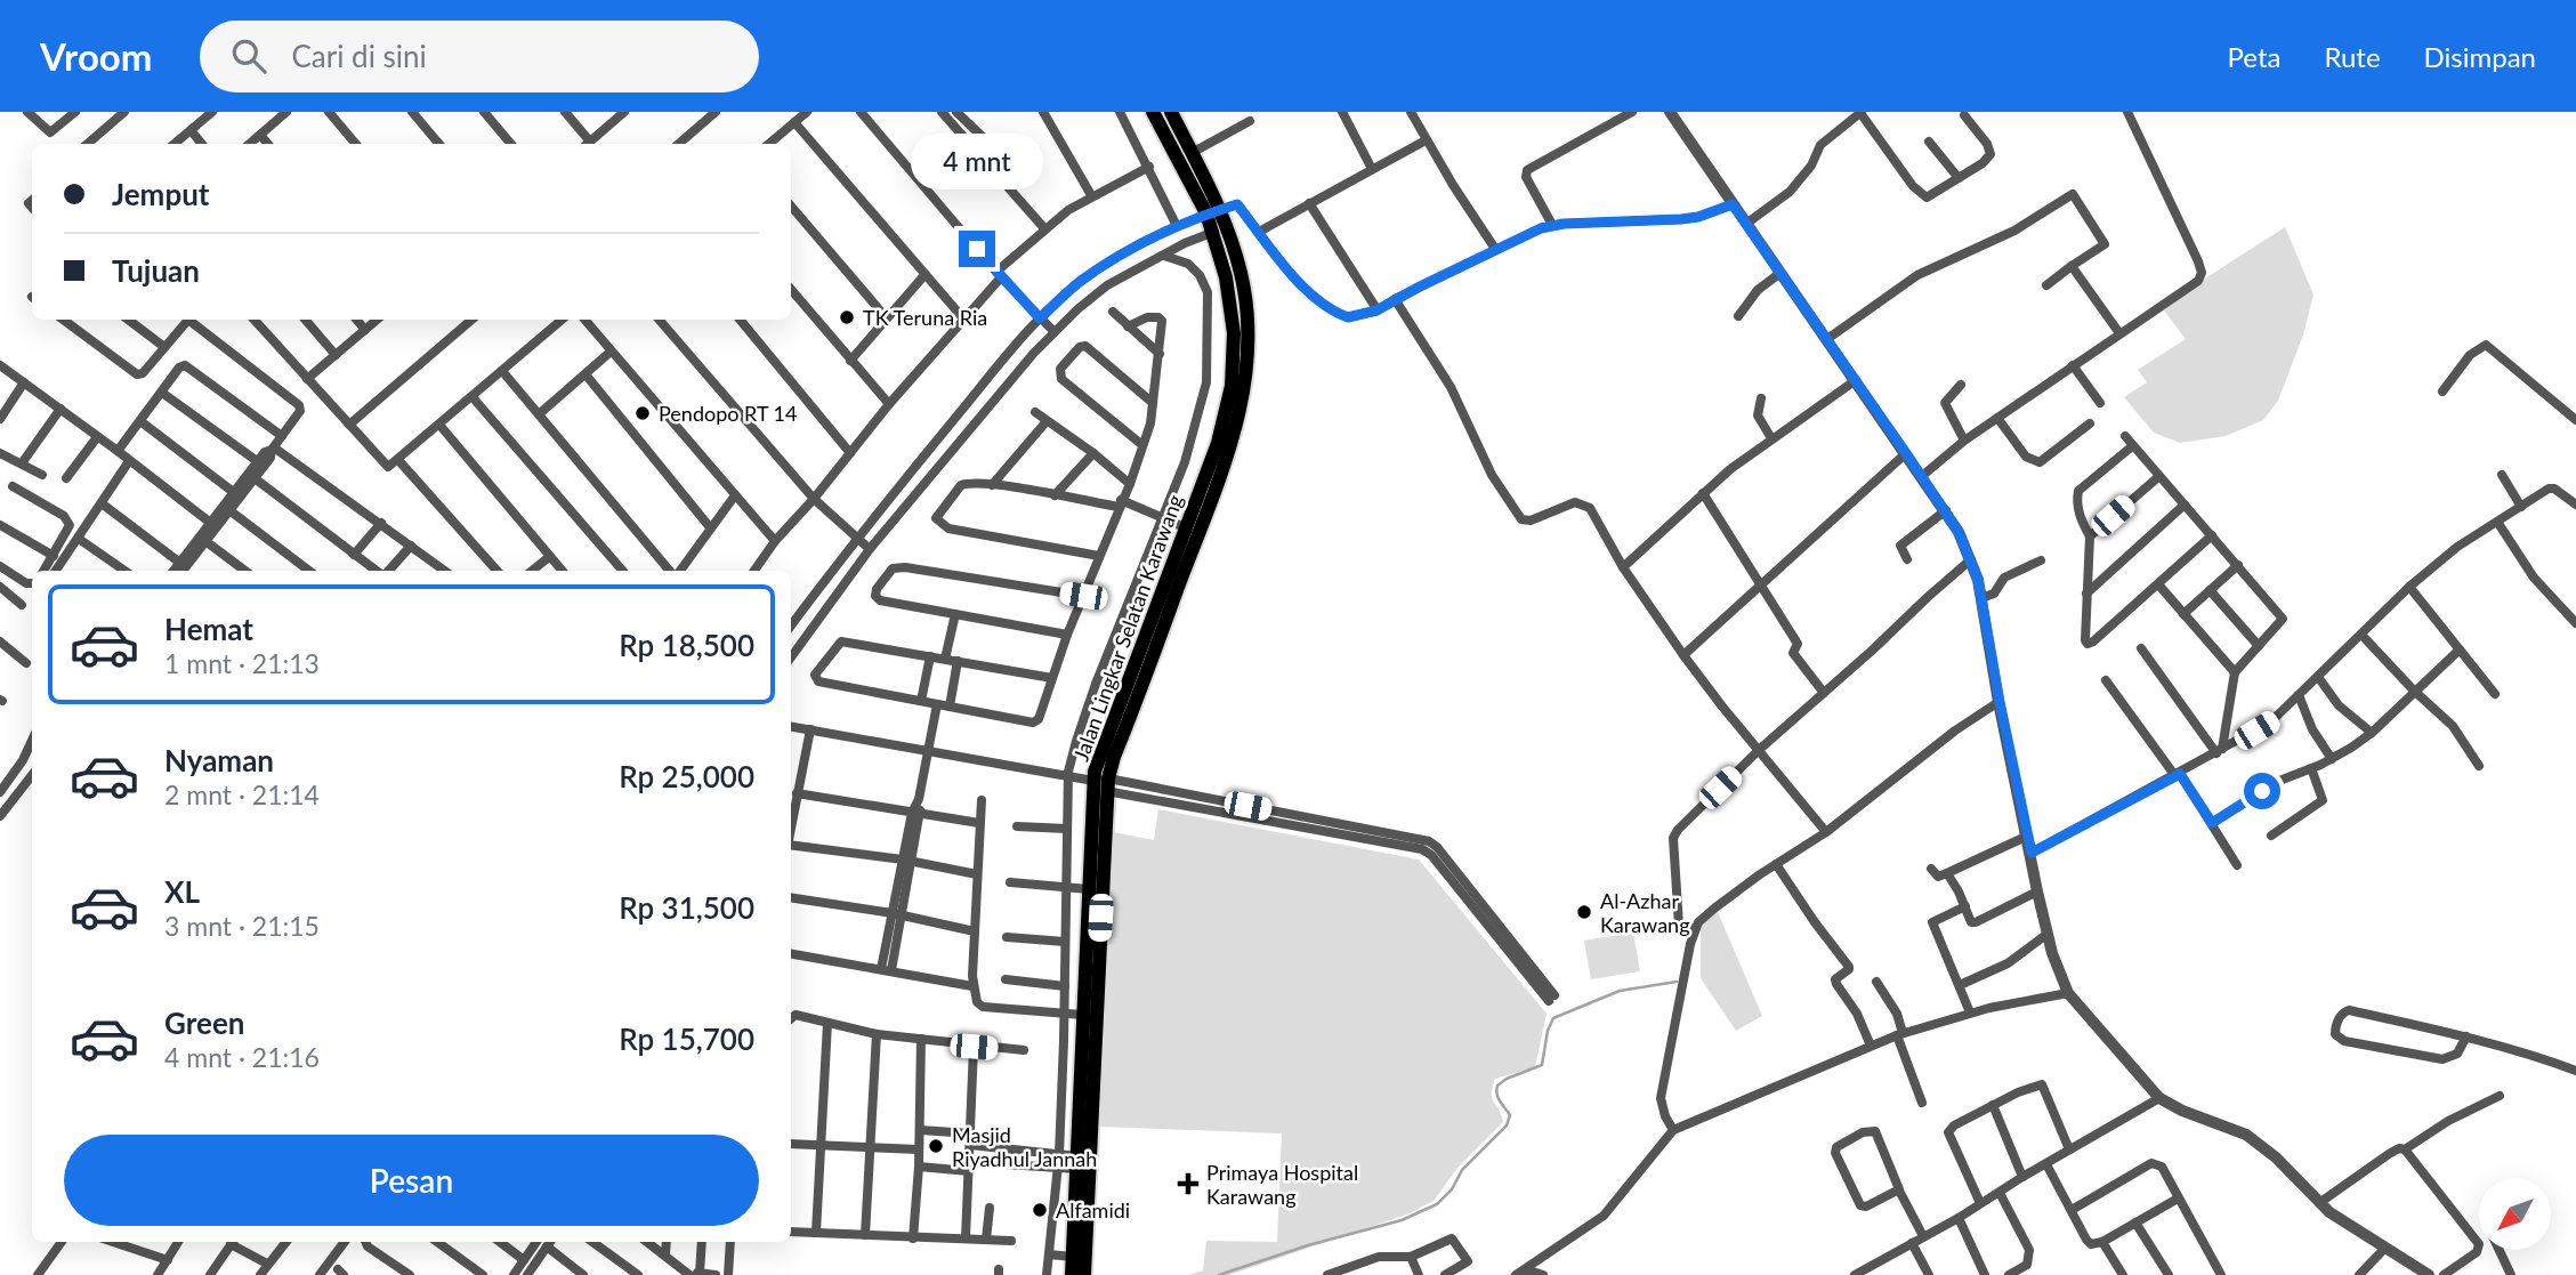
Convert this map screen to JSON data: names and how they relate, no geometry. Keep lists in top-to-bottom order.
{
  "streets": {
    "main road": ["Jalan Lingkar Selatan Karawang"]
  },
  "places": {
    "other": [
      "TK Teruna Ria",
      "Pendopo RT 14",
      "Al-Azhar Karawang",
      "Masjid Riyadhul Jannah",
      "Alfamidi"
    ],
    "health": ["Primaya Hospital Karawang"]
  },
  "north": "bottom left",
  "page": {
    "header": "Vroom",
    "search": "Cari di sini",
    "nav": ["Peta", "Rute", "Disimpan"],
    "bubble": "4 mnt",
    "banner": ["Jemput", "Tujuan"],
    "list": [
      {
        "name": "Hemat",
        "note": "1 mnt · 21:13",
        "value": "Rp 18,500"
      },
      {
        "name": "Nyaman",
        "note": "2 mnt · 21:14",
        "value": "Rp 25,000"
      },
      {
        "name": "XL",
        "note": "3 mnt · 21:15",
        "value": "Rp 31,500"
      },
      {
        "name": "Green",
        "note": "4 mnt · 21:16",
        "value": "Rp 15,700"
      }
    ],
    "buttons": "Pesan"
  }
}
